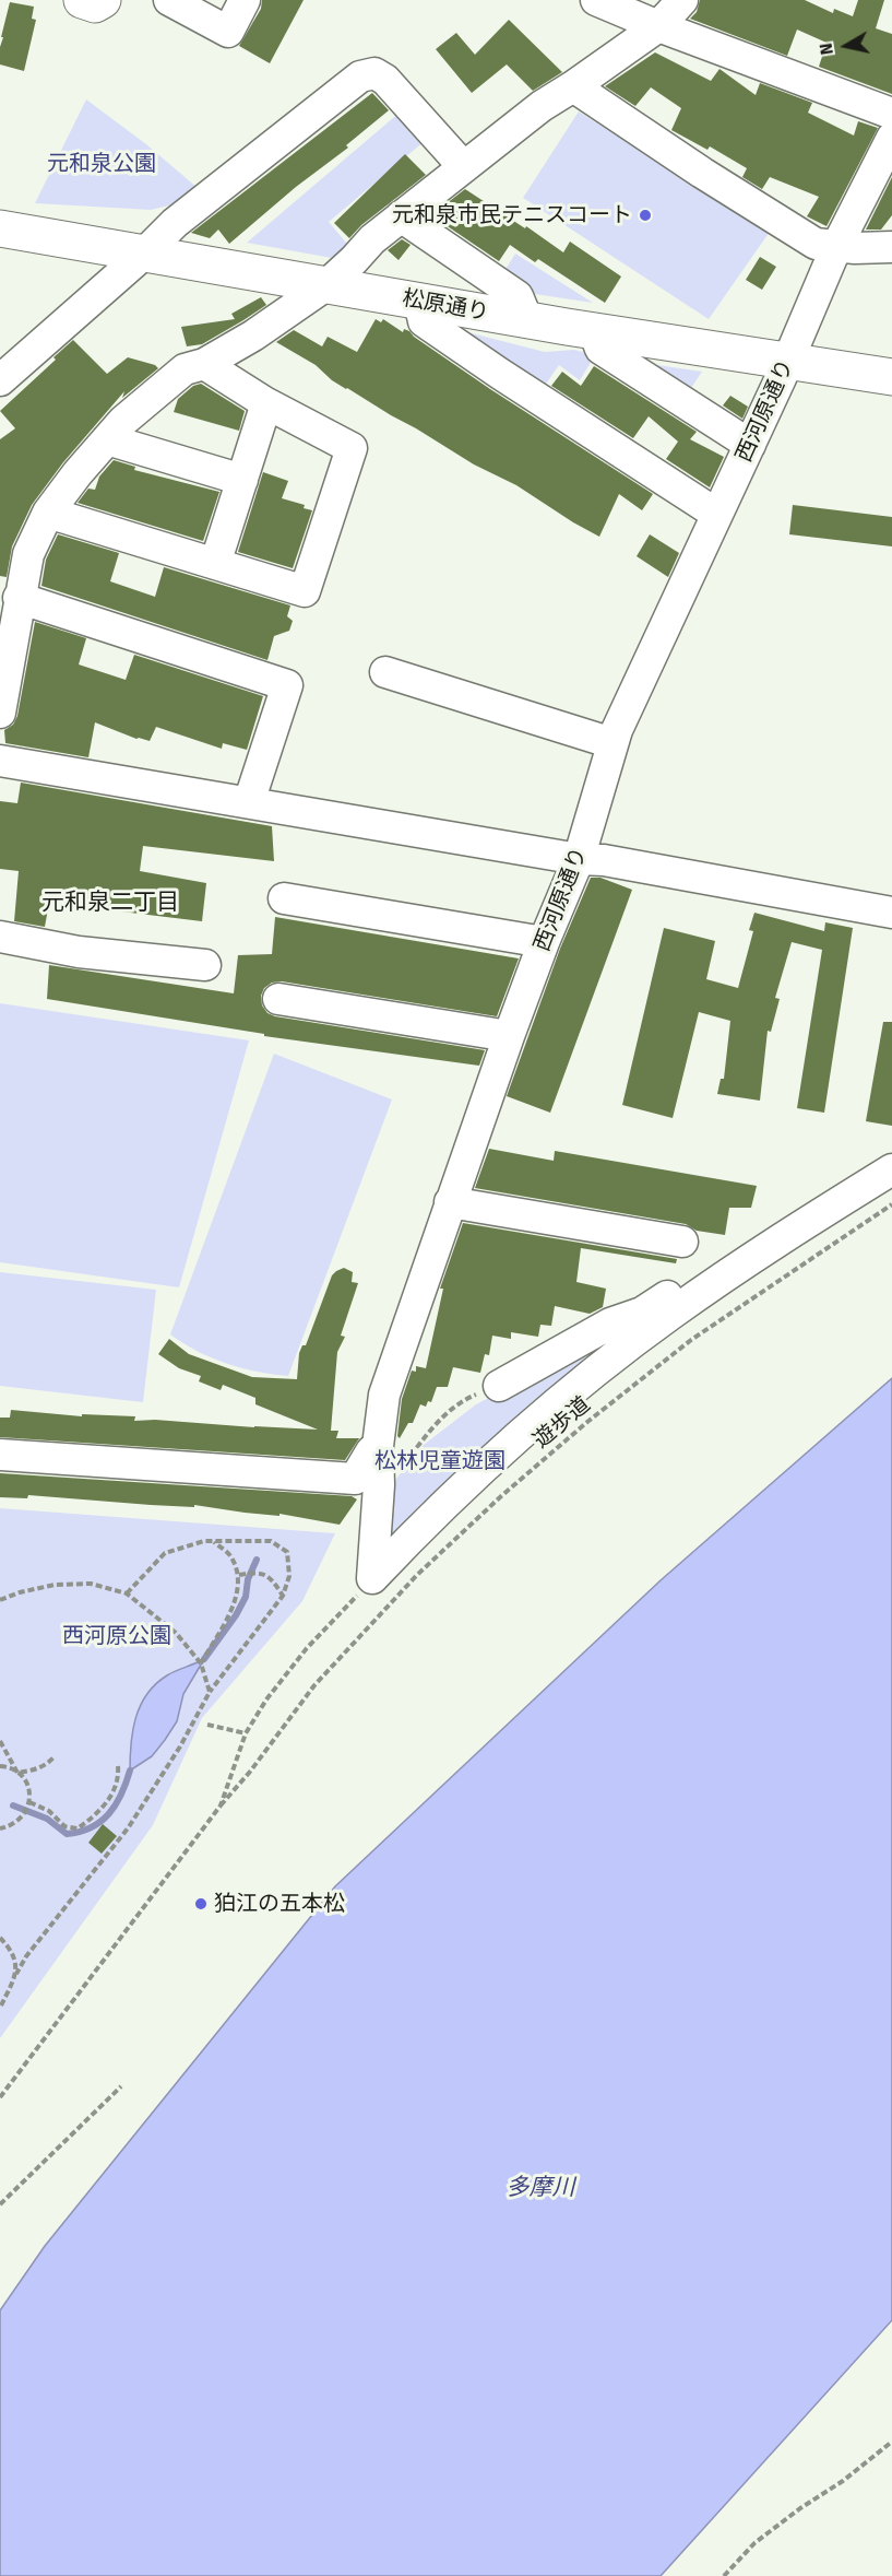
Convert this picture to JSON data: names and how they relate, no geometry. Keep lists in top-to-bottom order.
{
  "streets": {
    "main road": ["松原通り"],
    "street": ["西河原通り"],
    "path": ["遊歩道"]
  },
  "crossings": [
    ["松原通り", "西河原通り"]
  ],
  "districts": ["元和泉二丁目"],
  "water": ["多摩川"],
  "parks": ["元和泉公園", "松林児童遊園", "西河原公園"],
  "places": ["元和泉市民テニスコート", "狛江の五本松"],
  "north": "left"
}
